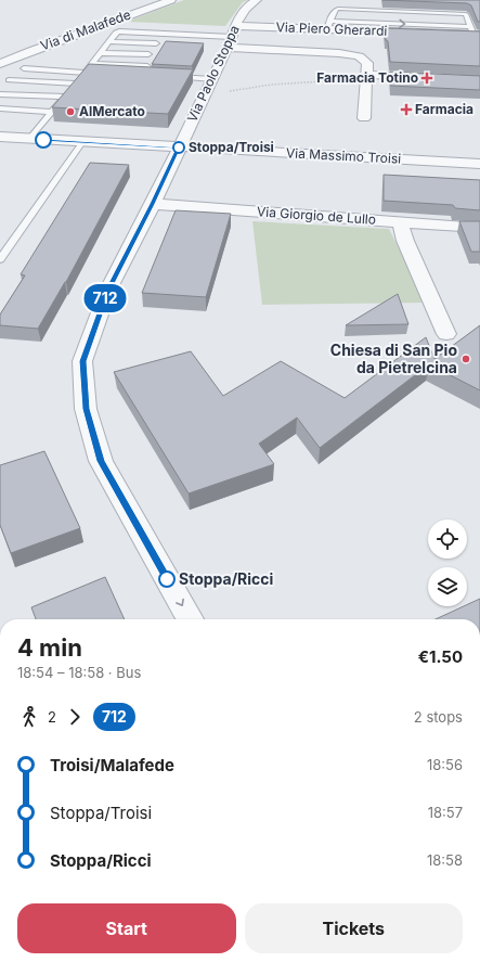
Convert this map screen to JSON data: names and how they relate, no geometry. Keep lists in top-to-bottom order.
{
  "streets": {
    "street": [
      "Via Piero Gherardi",
      "Via di Malafede",
      "Via Paolo Stoppa",
      "Via Massimo Troisi",
      "Via Giorgio de Lullo"
    ]
  },
  "crossings": [
    ["Via Piero Gherardi", "Via Paolo Stoppa"],
    ["Via Paolo Stoppa", "Via Massimo Troisi"],
    ["Via Paolo Stoppa", "Via Giorgio de Lullo"]
  ],
  "one_way": ["Via Paolo Stoppa"],
  "places": {
    "health": ["Farmacia Totino", "Farmacia"],
    "other": [
      "AlMercato",
      "Stoppa/Troisi",
      "Chiesa di San Pio da Pietrelcina",
      "Stoppa/Ricci"
    ]
  },
  "lines": ["bus line 712"],
  "page": {
    "on_map": "712",
    "heading": ["4 min", "18:54 – 18:58 · Bus", "€1.50"],
    "legs": ["2", "712", "2 stops"],
    "list": [
      {
        "name": "Troisi/Malafede",
        "value": "18:56"
      },
      {
        "name": "Stoppa/Troisi",
        "value": "18:57"
      },
      {
        "name": "Stoppa/Ricci",
        "value": "18:58"
      }
    ],
    "buttons": ["Start", "Tickets"]
  }
}
